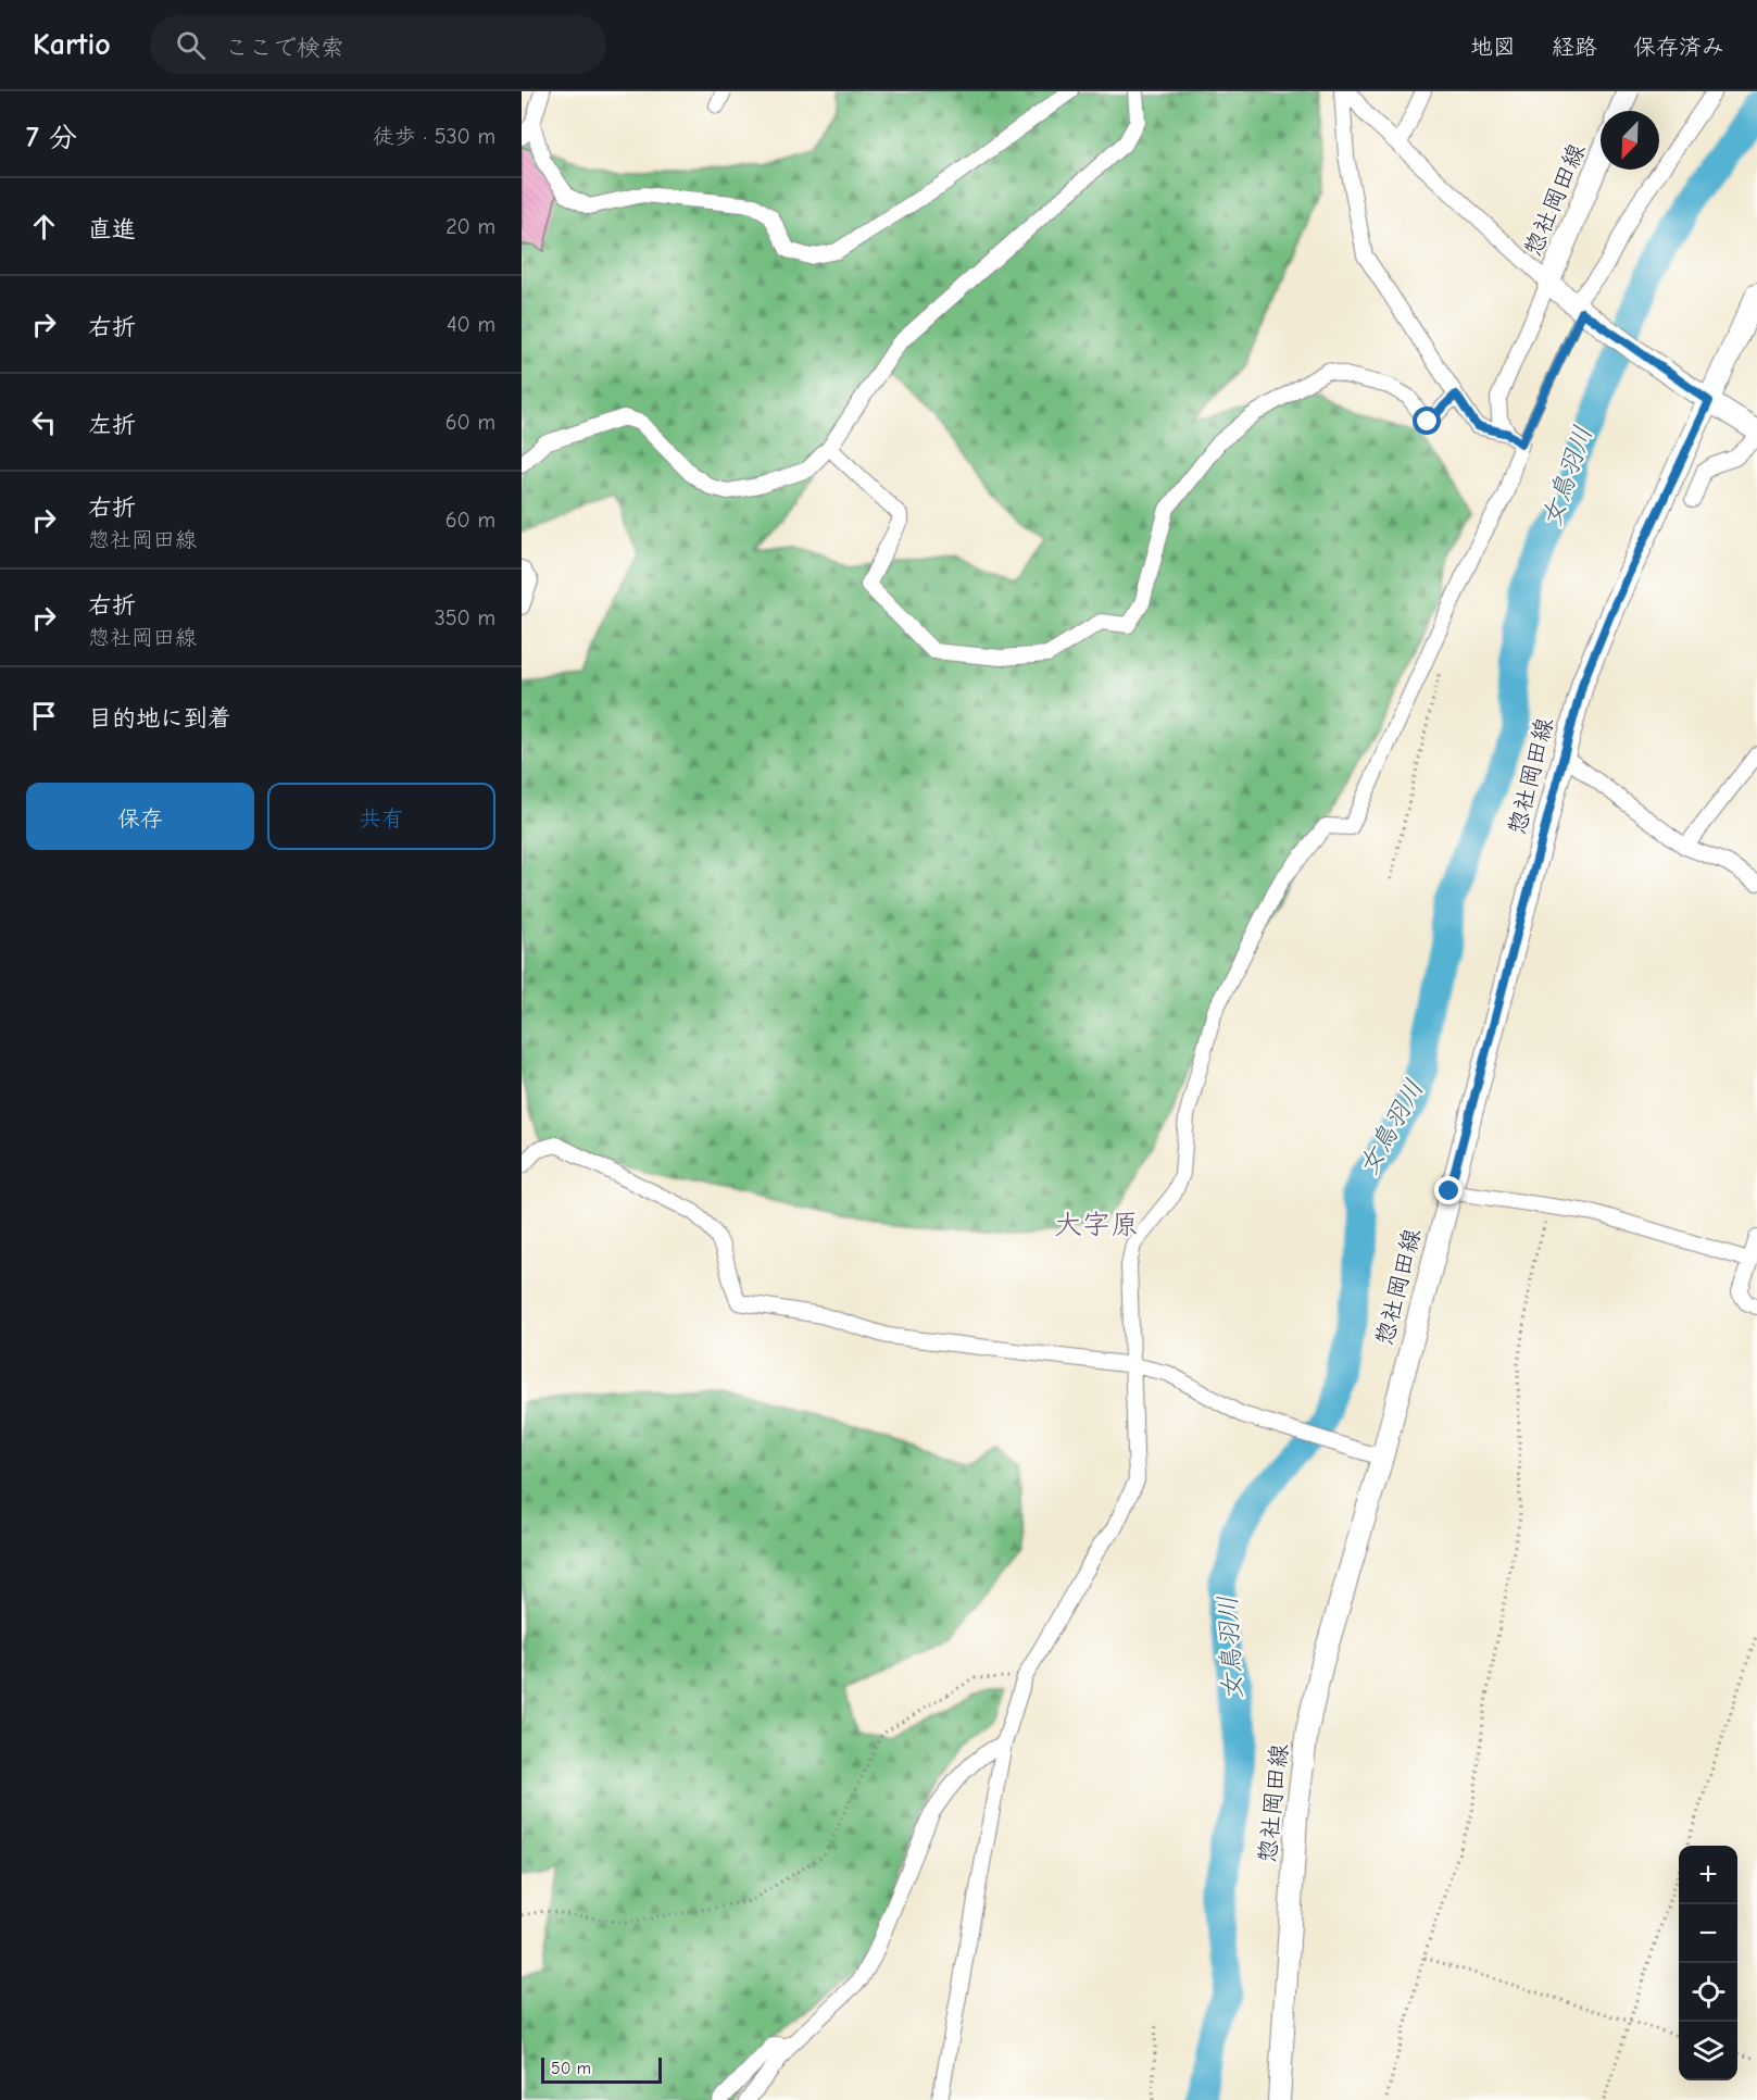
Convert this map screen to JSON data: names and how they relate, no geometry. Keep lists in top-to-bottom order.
{
  "streets": {
    "main road": ["惣社岡田線"]
  },
  "districts": ["大字原"],
  "water": ["女鳥羽川"],
  "scale_bar": "50 m",
  "north": "bottom left",
  "page": {
    "header": "Kartio",
    "search": "ここで検索",
    "nav": ["地図", "経路", "保存済み"],
    "heading": ["7 分", "徒歩 · 530 m"],
    "list": [
      ["直進", "20 m"],
      ["右折", "40 m"],
      ["左折", "60 m"],
      ["右折", "惣社岡田線", "60 m"],
      ["右折", "惣社岡田線", "350 m"],
      "目的地に到着"
    ],
    "buttons": ["保存", "共有"],
    "map_buttons": ["+", "−"],
    "scale": "50 m"
  }
}
